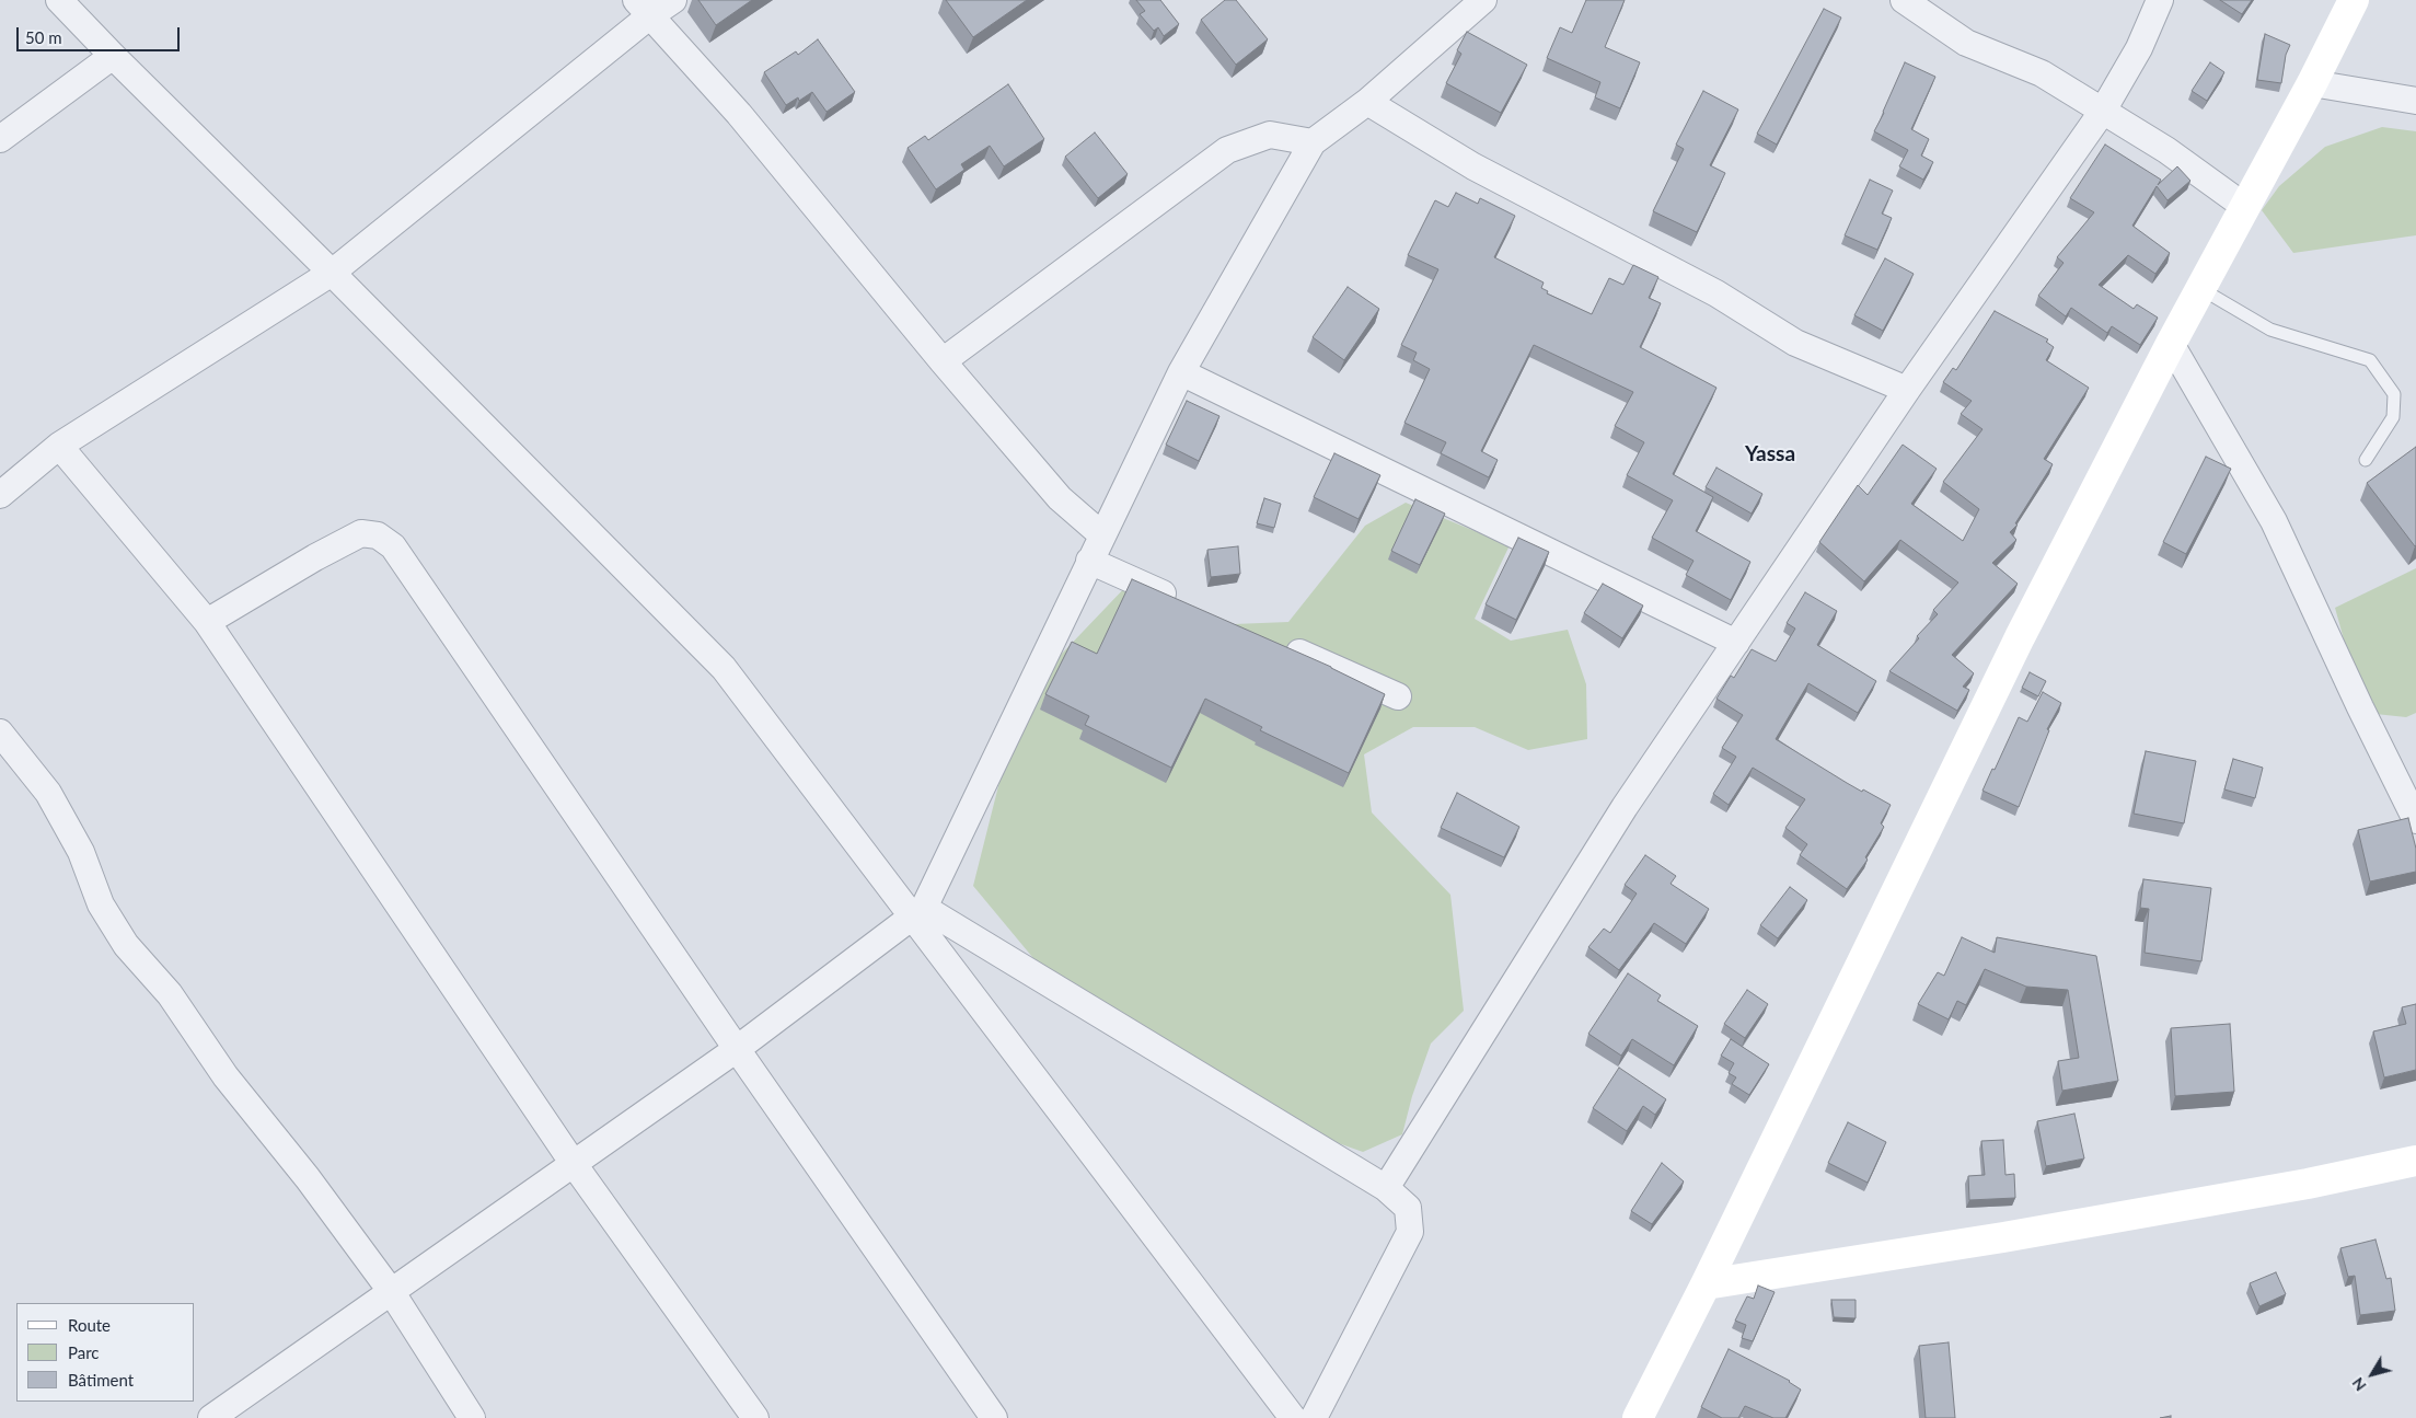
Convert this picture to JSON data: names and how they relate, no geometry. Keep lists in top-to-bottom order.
{
  "districts": ["Yassa"],
  "legend": ["Route", "Parc", "Bâtiment"],
  "scale_bar": "50 m",
  "north": "bottom left"
}
